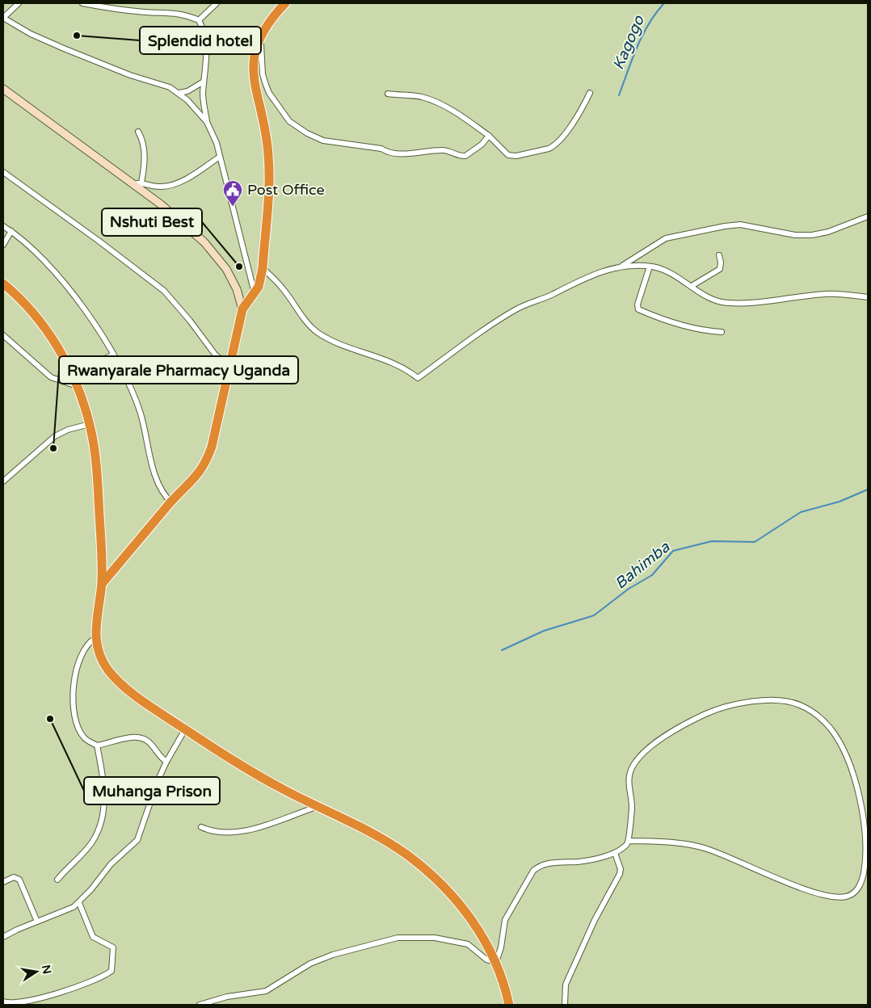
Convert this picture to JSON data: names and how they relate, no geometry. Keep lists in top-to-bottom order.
{
  "water": ["Kagogo", "Bahimba"],
  "places": {
    "other": [
      "Splendid hotel",
      "Nshuti Best",
      "Rwanyarale Pharmacy Uganda",
      "Muhanga Prison"
    ],
    "public building": ["Post Office"]
  },
  "north": "right"
}
